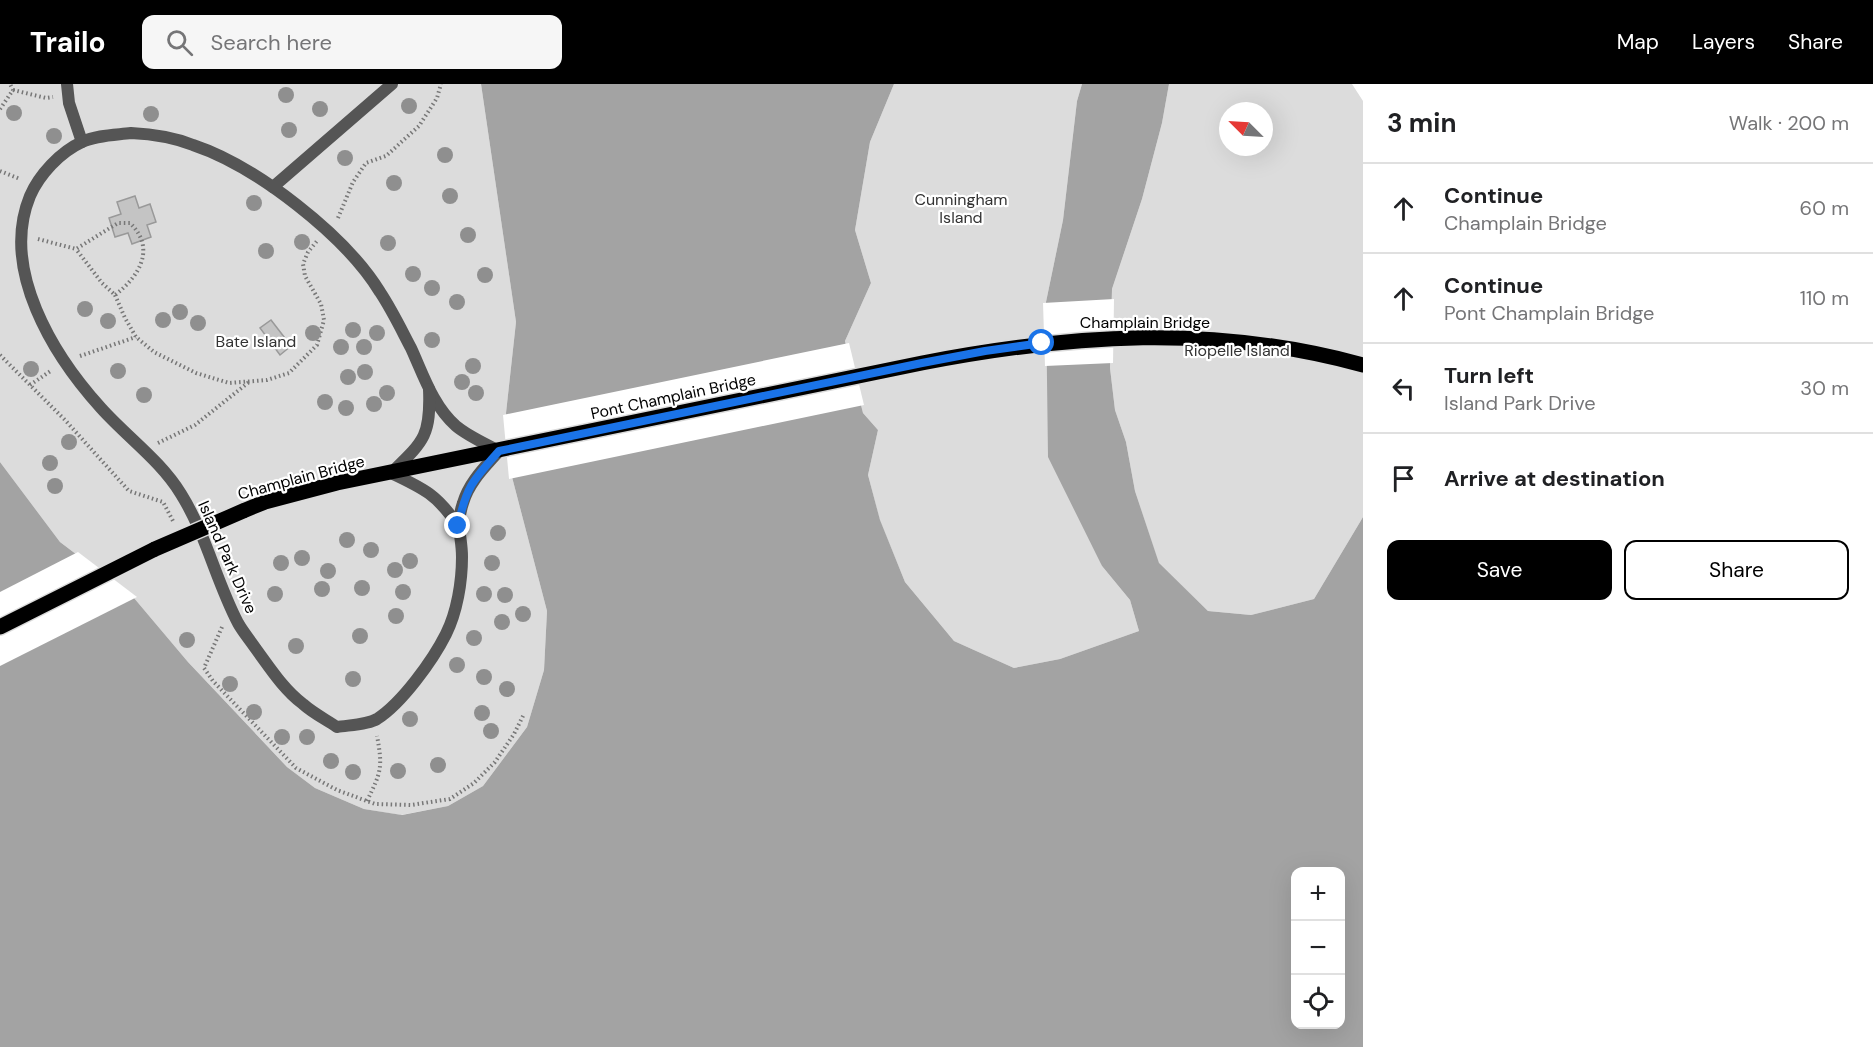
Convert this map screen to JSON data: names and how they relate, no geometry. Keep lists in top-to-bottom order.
{
  "streets": {
    "main road": ["Champlain Bridge", "Pont Champlain Bridge"],
    "lane": ["Island Park Drive"]
  },
  "crossings": [
    ["Champlain Bridge", "Pont Champlain Bridge"],
    ["Champlain Bridge", "Island Park Drive"],
    ["Pont Champlain Bridge", "Island Park Drive"]
  ],
  "parks": ["Cunningham Island", "Bate Island", "Riopelle Island"],
  "north": "top left",
  "page": {
    "header": "Trailo",
    "search": "Search here",
    "nav": ["Map", "Layers", "Share"],
    "heading": ["3 min", "Walk · 200 m"],
    "list": [
      ["Continue", "Champlain Bridge", "60 m"],
      ["Continue", "Pont Champlain Bridge", "110 m"],
      ["Turn left", "Island Park Drive", "30 m"],
      "Arrive at destination"
    ],
    "buttons": ["Save", "Share"],
    "map_buttons": ["+", "−"]
  }
}
